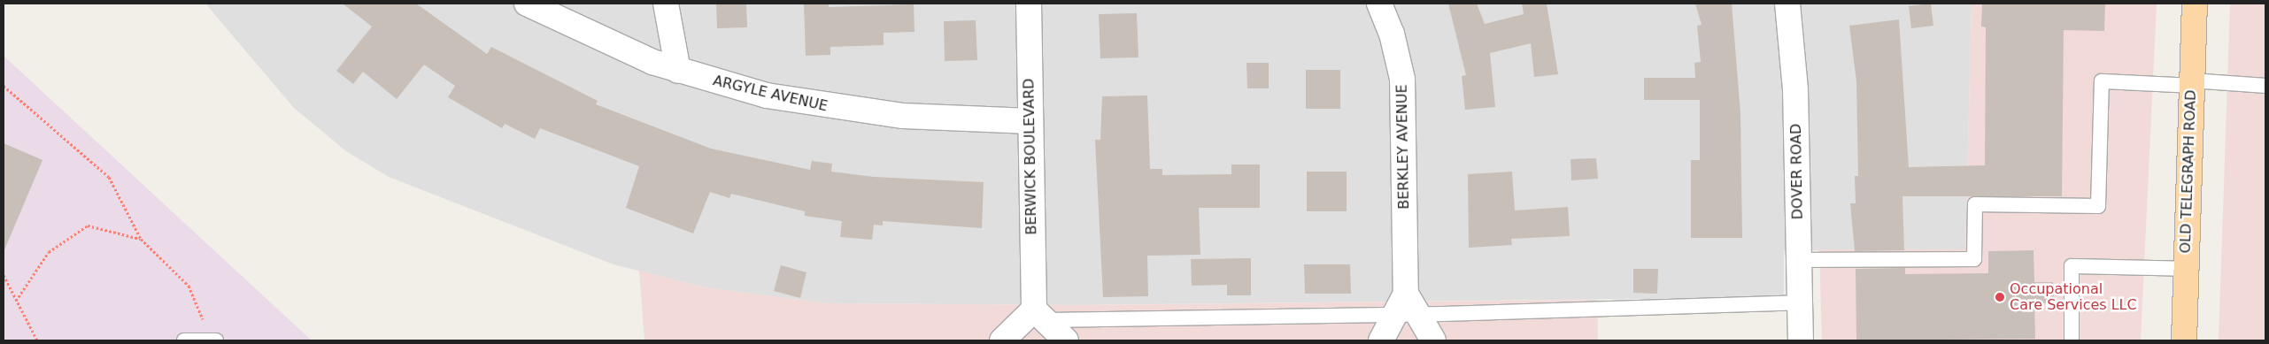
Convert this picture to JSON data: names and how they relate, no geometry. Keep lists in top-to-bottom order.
{
  "streets": {
    "main road": ["OLD TELEGRAPH ROAD"],
    "street": [
      "ARGYLE AVENUE",
      "BERKLEY AVENUE",
      "BERWICK BOULEVARD",
      "DOVER ROAD"
    ]
  },
  "crossings": [
    ["ARGYLE AVENUE", "BERWICK BOULEVARD"]
  ],
  "places": ["Occupational Care Services LLC"]
}
